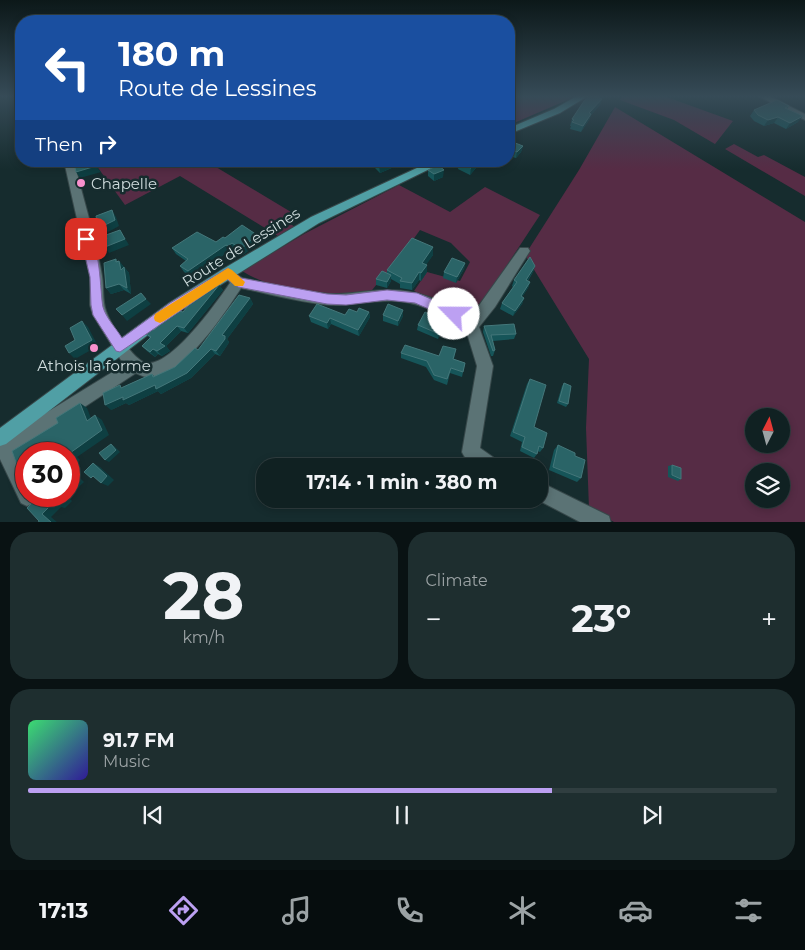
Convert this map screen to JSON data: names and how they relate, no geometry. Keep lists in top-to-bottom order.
{
  "streets": {
    "main road": ["Route de Lessines"]
  },
  "places": ["Chapelle", "Athois la forme"],
  "north": "top",
  "page": {
    "turn": ["180 m", "Route de Lessines"],
    "then": "Then",
    "limit": "30",
    "trip": "17:14 · 1 min · 380 m",
    "tile": [
      ["28", "km/h"],
      "Climate"
    ],
    "heat": ["−", "23°", "+"],
    "song": ["91.7 FM", "Music"],
    "tabs": "17:13"
  }
}
